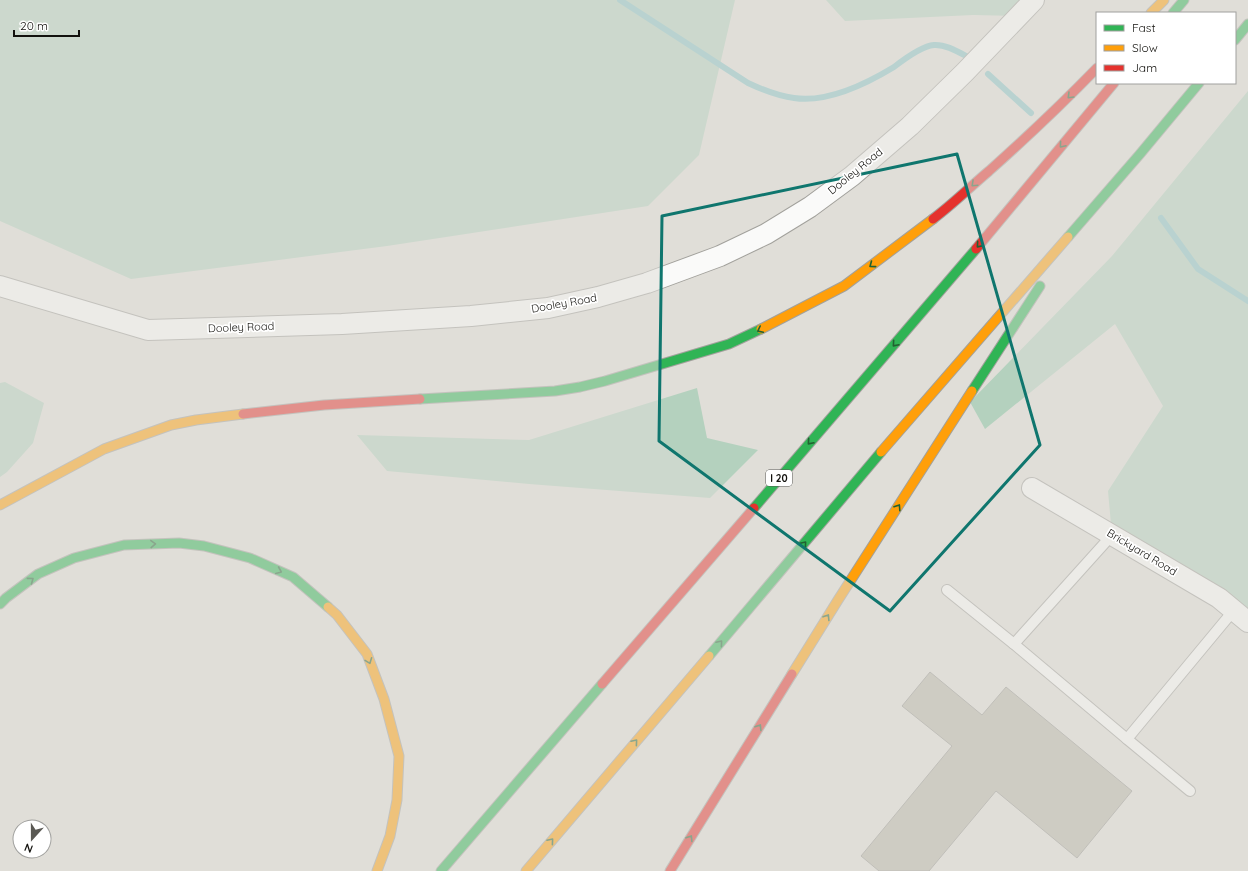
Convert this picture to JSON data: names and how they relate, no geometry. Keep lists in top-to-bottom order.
{
  "streets": {
    "highway": ["I 20"],
    "street": ["Dooley Road", "Brickyard Road"]
  },
  "legend": ["Fast", "Slow", "Jam"],
  "scale_bar": "20 m",
  "north": "bottom"
}
